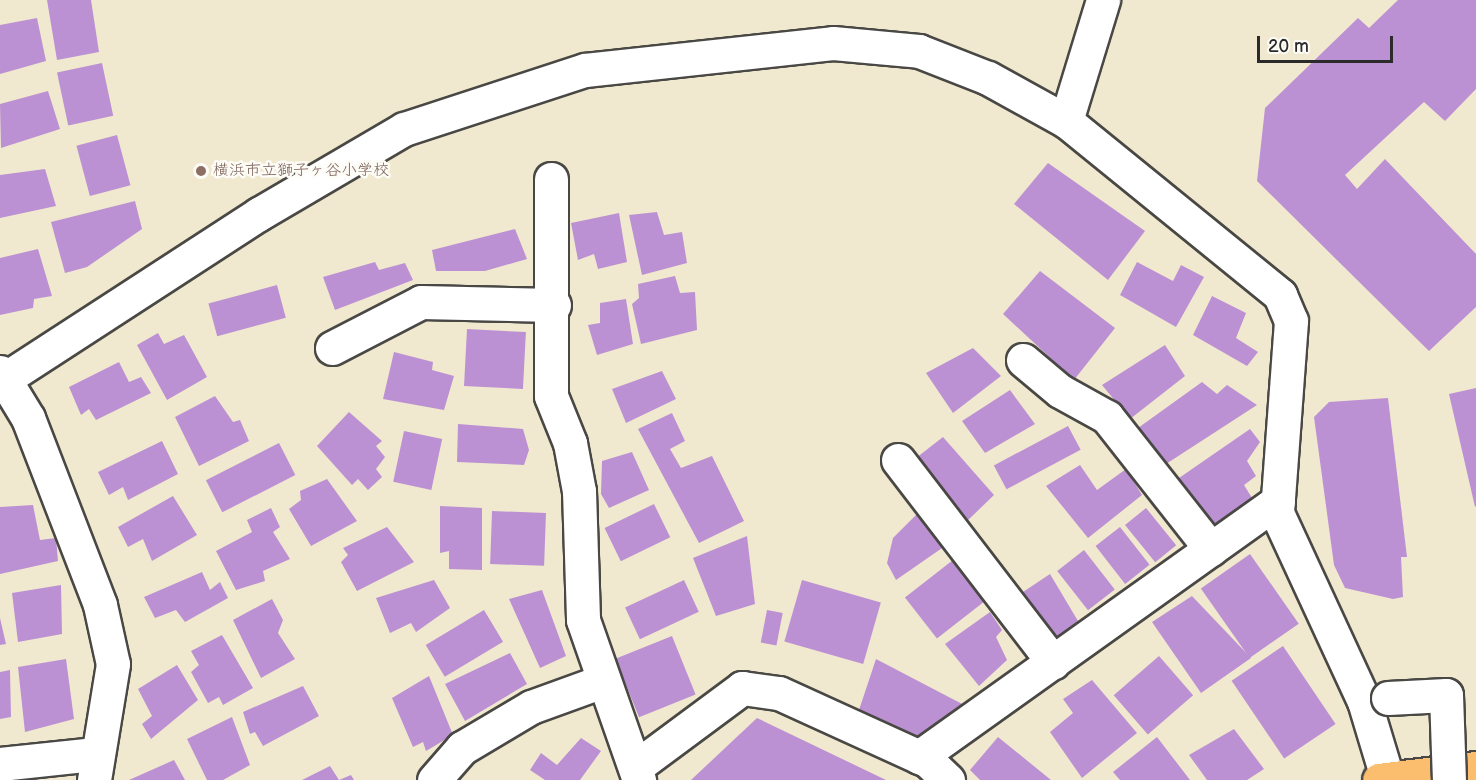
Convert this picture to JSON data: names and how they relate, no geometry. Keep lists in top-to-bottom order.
{
  "places": ["横浜市立獅子ヶ谷小学校"],
  "scale_bar": "20 m"
}
